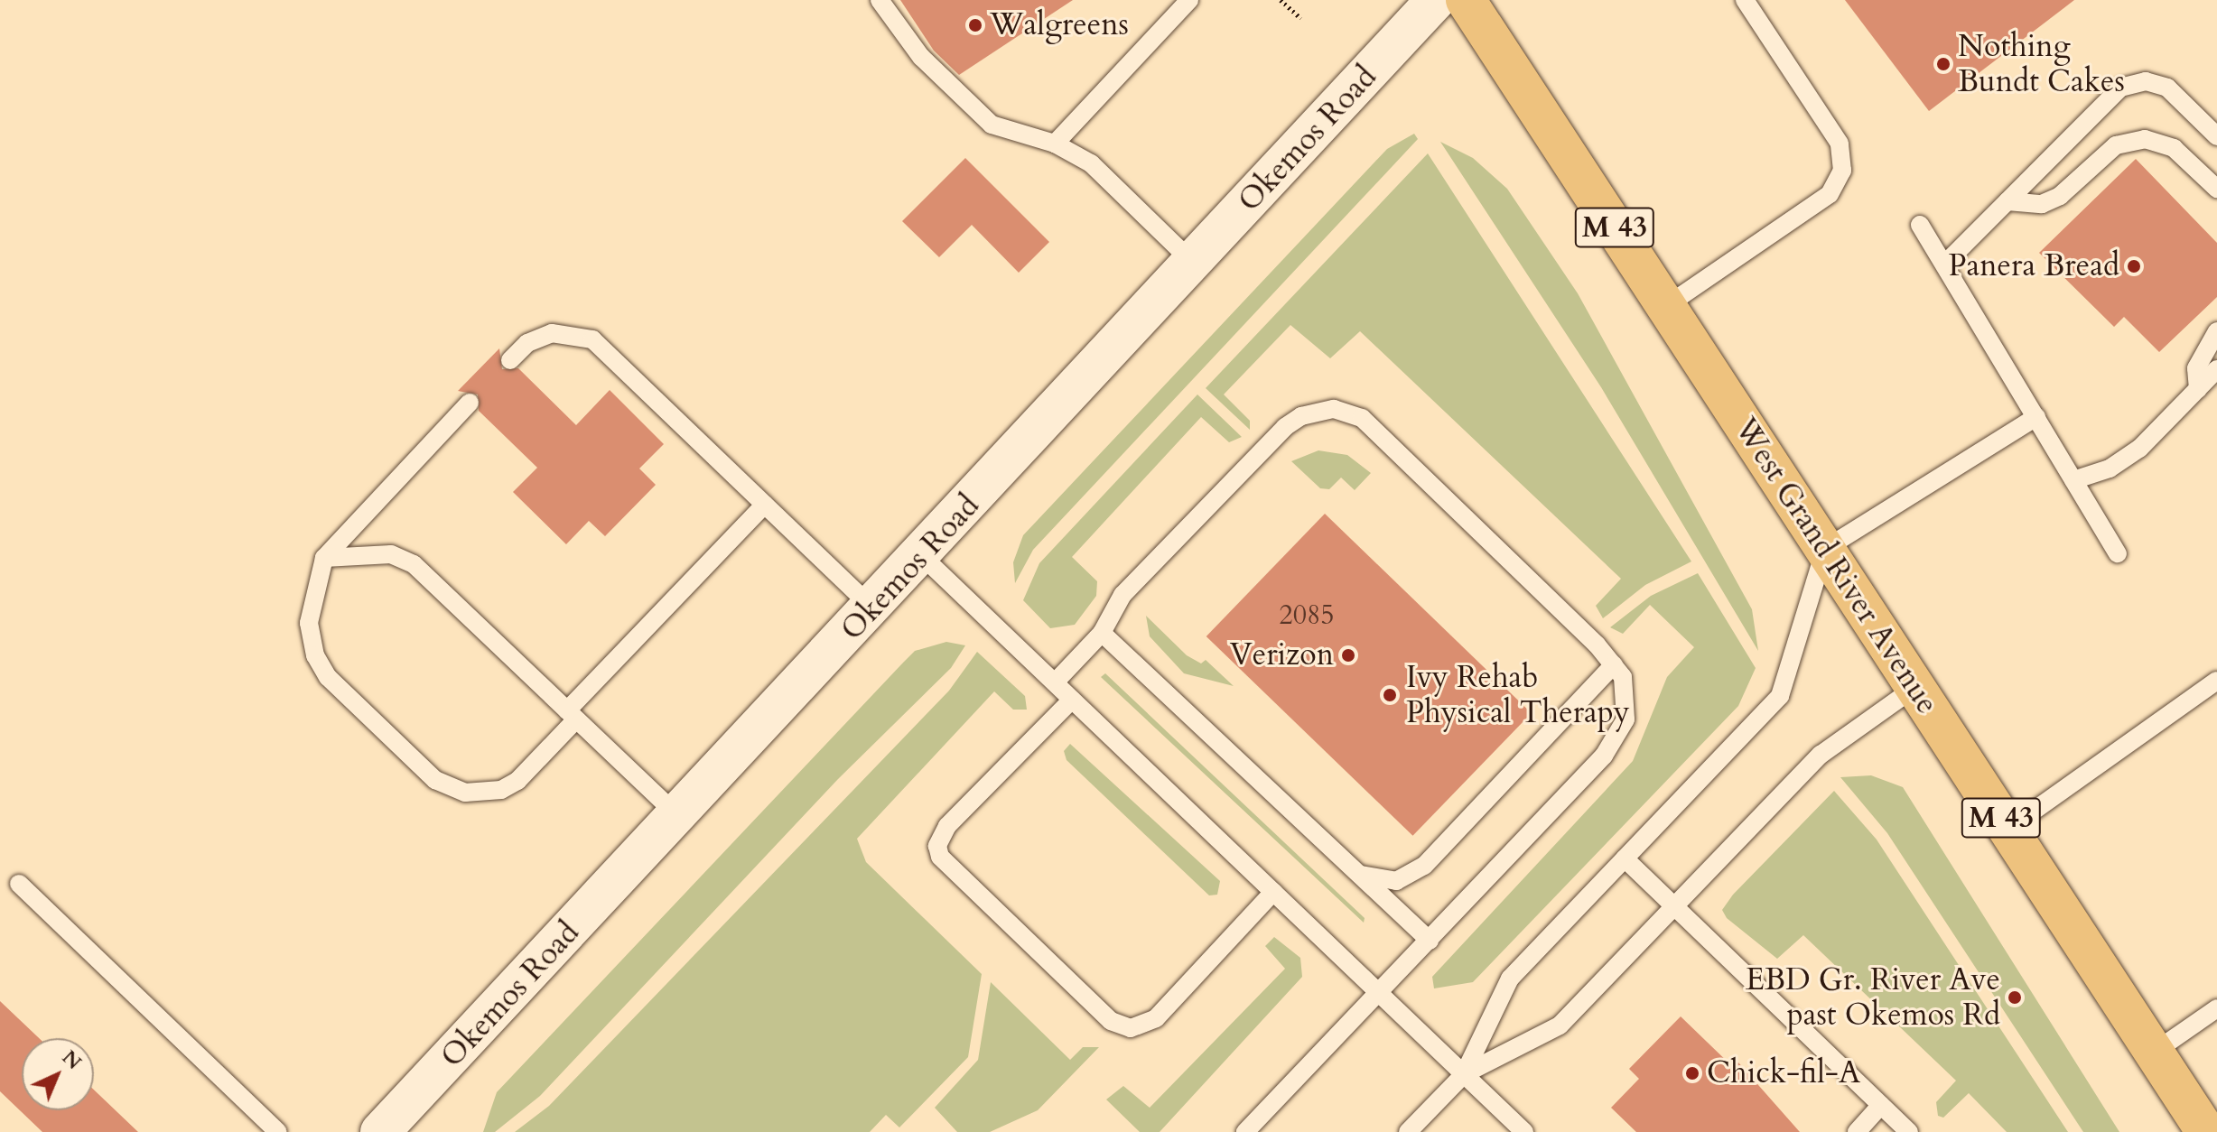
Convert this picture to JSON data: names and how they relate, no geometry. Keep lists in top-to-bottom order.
{
  "streets": {
    "main road": ["Okemos Road", "M 43", "West Grand River Avenue"]
  },
  "places": [
    "Walgreens",
    "Nothing Bundt Cakes",
    "Panera Bread",
    "Verizon",
    "Ivy Rehab Physical Therapy",
    "EBD Gr. River Ave past Okemos Rd",
    "Chick-fil-A"
  ],
  "house_numbers": ["2085"],
  "north": "top right"
}
